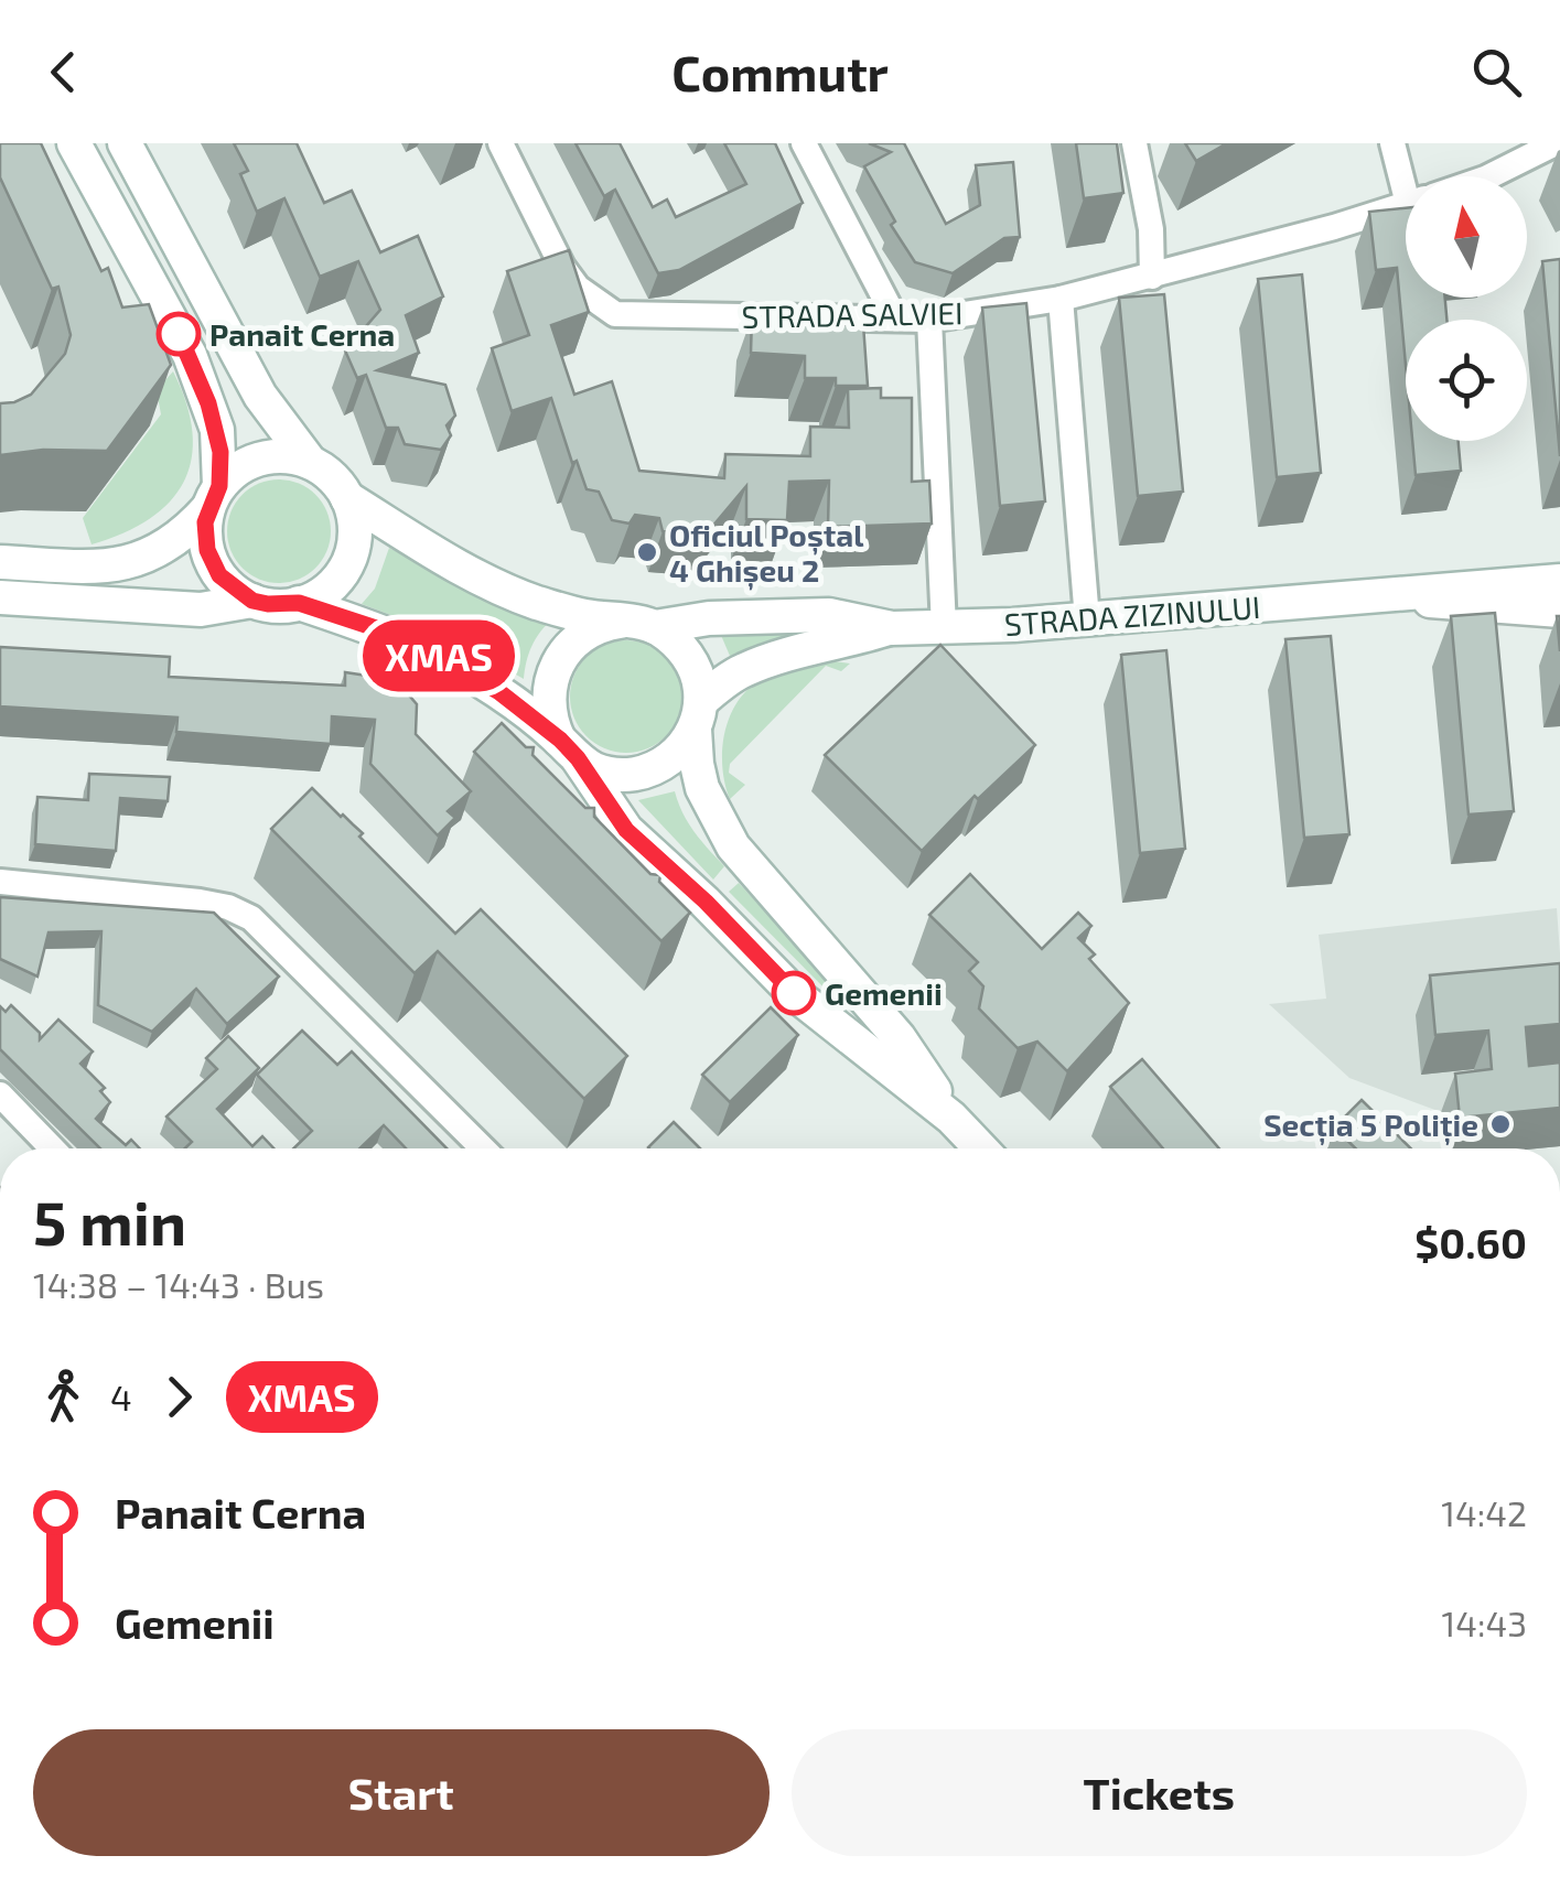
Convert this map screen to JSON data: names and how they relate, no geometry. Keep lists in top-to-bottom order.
{
  "streets": {
    "main road": ["STRADA ZIZINULUI"],
    "street": ["STRADA SALVIEI"]
  },
  "places": [
    "Panait Cerna",
    "Oficiul Poștal 4 Ghișeu 2",
    "Gemenii",
    "Secția 5 Poliție"
  ],
  "lines": ["bus line XMAS"],
  "north": "top",
  "page": {
    "header": "Commutr",
    "on_map": "XMAS",
    "heading": ["5 min", "14:38 – 14:43 · Bus", "$0.60"],
    "legs": ["4", "XMAS"],
    "list": [
      {
        "name": "Panait Cerna",
        "value": "14:42"
      },
      {
        "name": "Gemenii",
        "value": "14:43"
      }
    ],
    "buttons": ["Start", "Tickets"]
  }
}
